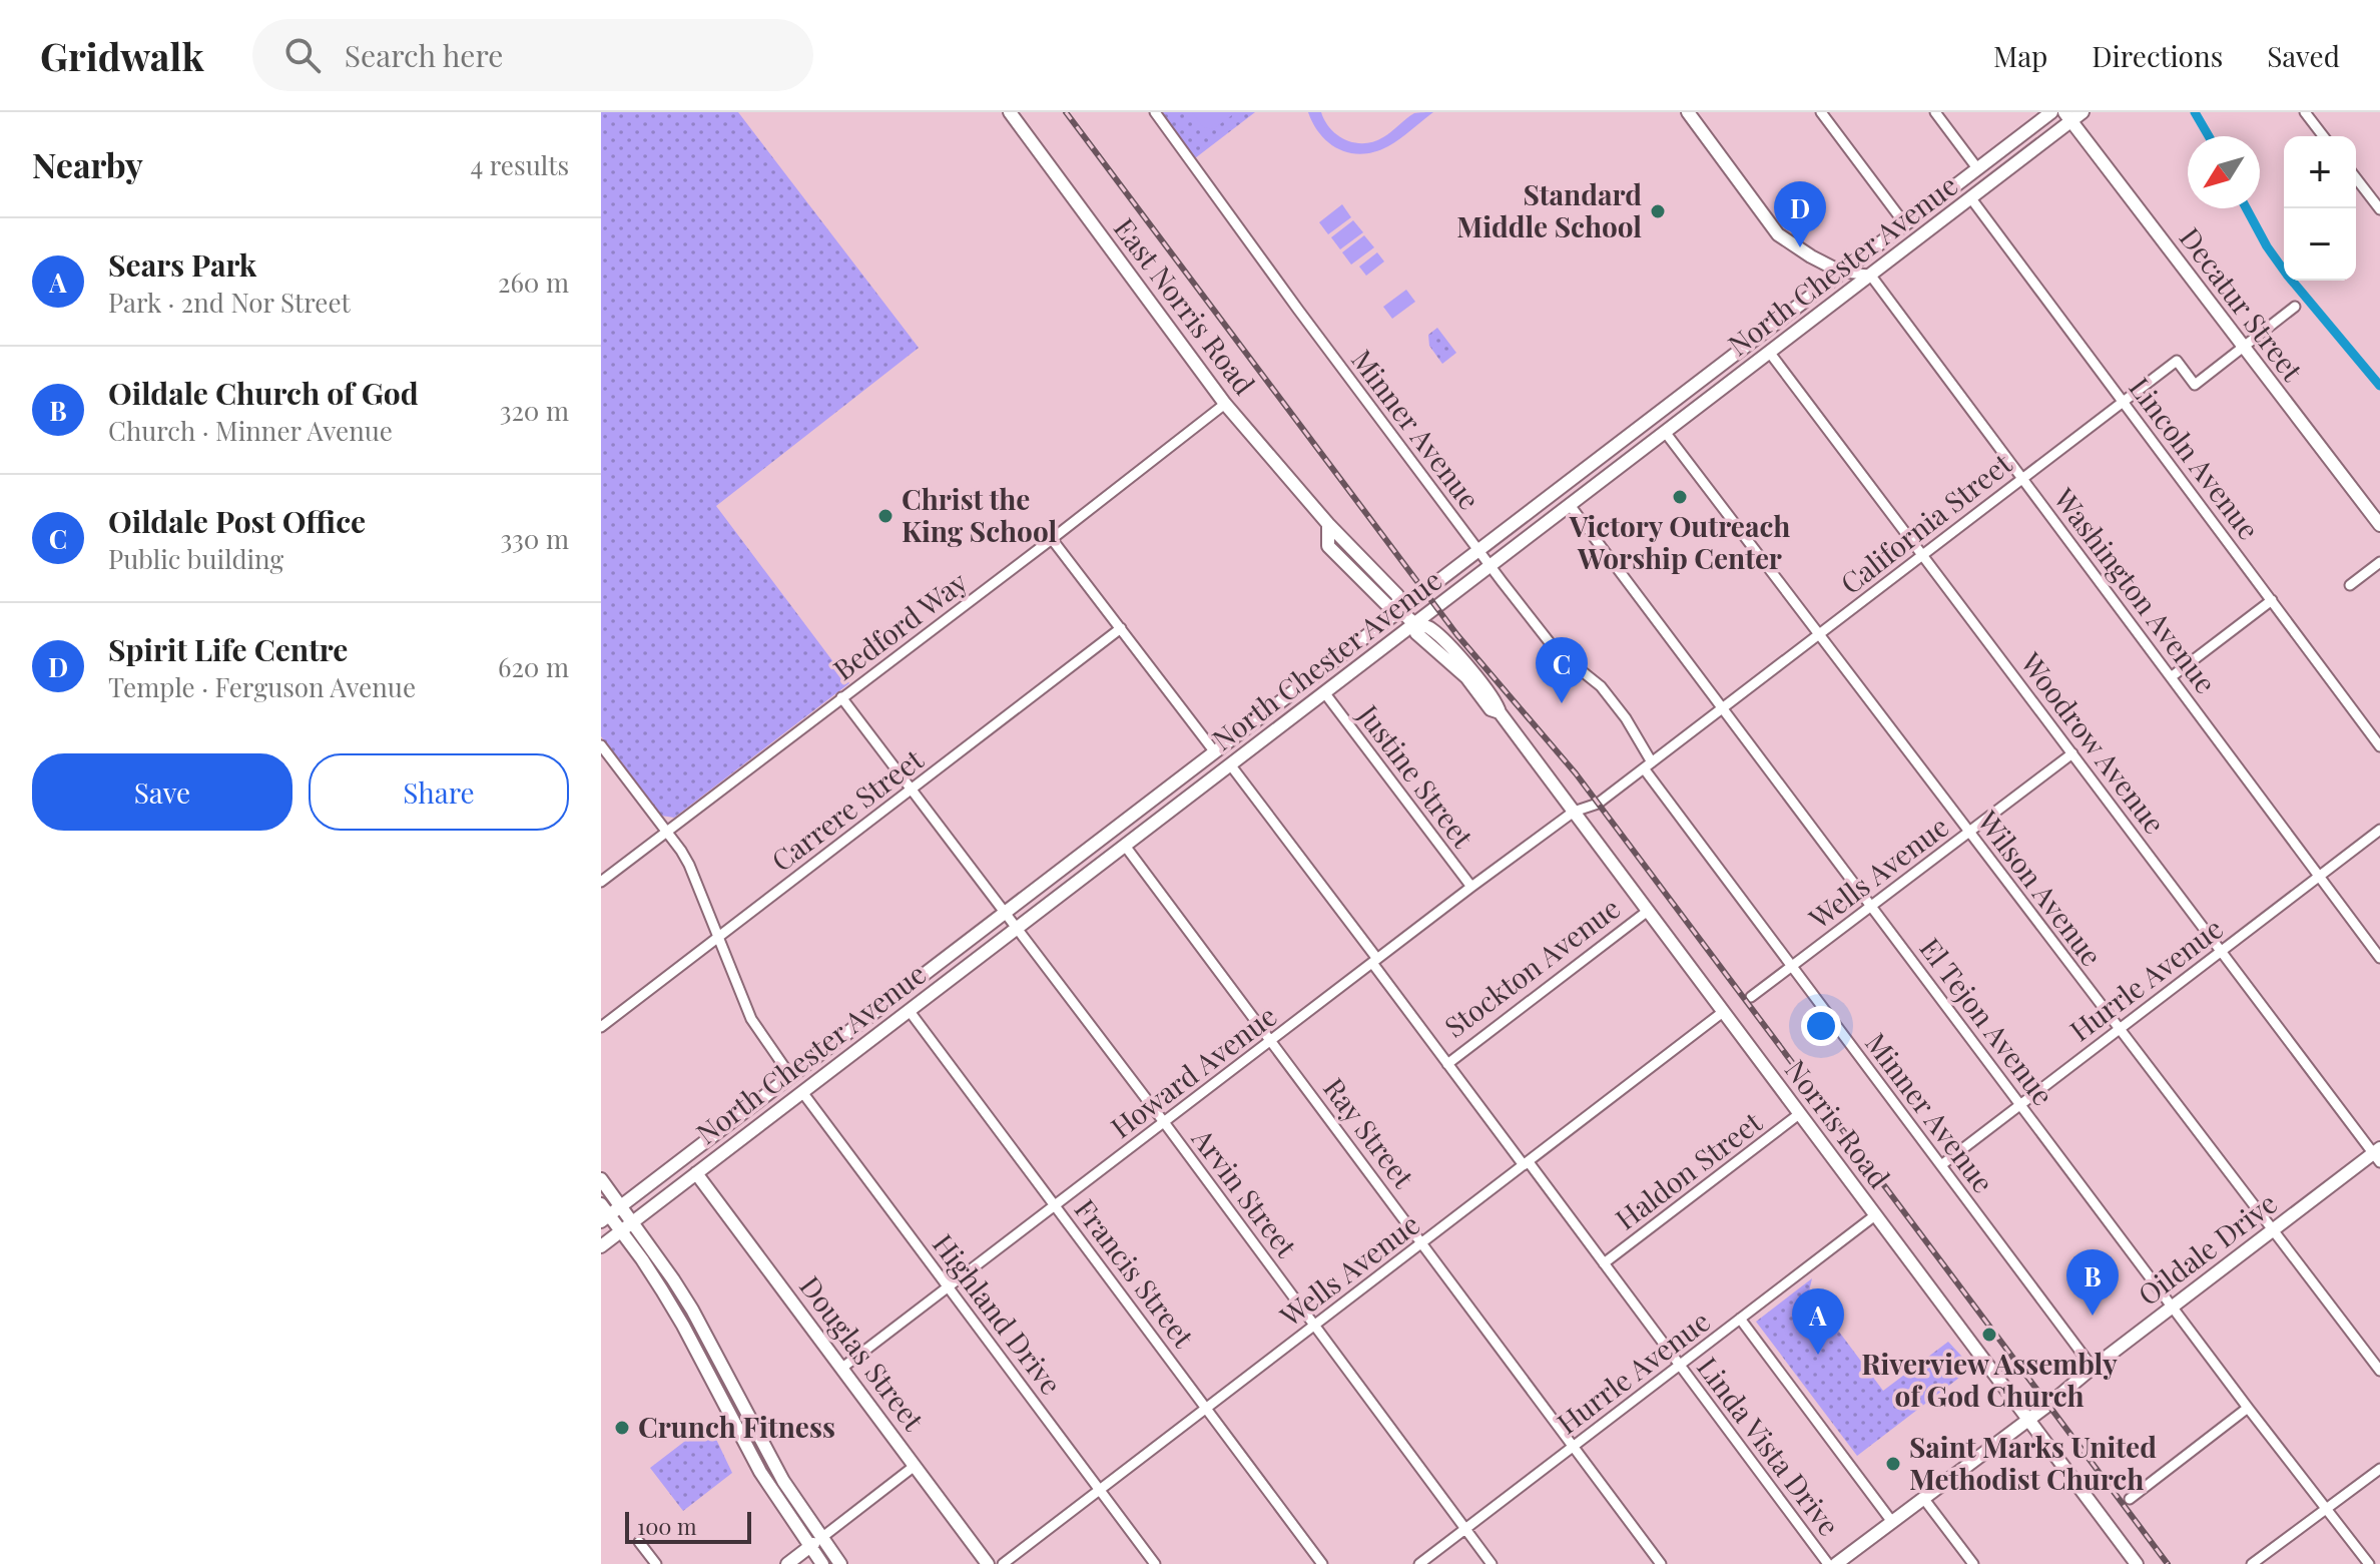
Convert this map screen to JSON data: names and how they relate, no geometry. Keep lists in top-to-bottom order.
{
  "streets": {
    "main road": [
      "North Chester Avenue",
      "Decatur Street",
      "East Norris Road",
      "Norris Road",
      "Oildale Drive",
      "Douglas Street"
    ],
    "street": [
      "Minner Avenue",
      "Lincoln Avenue",
      "California Street",
      "Washington Avenue",
      "Bedford Way",
      "Woodrow Avenue",
      "Justine Street",
      "Carrere Street",
      "Wells Avenue",
      "Wilson Avenue",
      "Stockton Avenue",
      "Hurrle Avenue",
      "El Tejon Avenue",
      "Howard Avenue",
      "Ray Street",
      "Haldon Street",
      "Arvin Street",
      "Francis Street",
      "Highland Drive",
      "Linda Vista Drive"
    ]
  },
  "crossings": [
    ["North Chester Avenue", "Decatur Street"],
    ["North Chester Avenue", "East Norris Road"],
    ["North Chester Avenue", "Minner Avenue"],
    ["North Chester Avenue", "Lincoln Avenue"],
    ["North Chester Avenue", "Washington Avenue"],
    ["North Chester Avenue", "Woodrow Avenue"],
    ["North Chester Avenue", "Justine Street"],
    ["North Chester Avenue", "Wilson Avenue"],
    ["North Chester Avenue", "El Tejon Avenue"],
    ["North Chester Avenue", "Norris Road"],
    ["North Chester Avenue", "Ray Street"],
    ["North Chester Avenue", "Arvin Street"],
    ["North Chester Avenue", "Francis Street"],
    ["North Chester Avenue", "Highland Drive"],
    ["North Chester Avenue", "Douglas Street"],
    ["North Chester Avenue", "Linda Vista Drive"],
    ["Decatur Street", "California Street"],
    ["East Norris Road", "Bedford Way"],
    ["East Norris Road", "Norris Road"],
    ["Minner Avenue", "California Street"],
    ["Minner Avenue", "Wells Avenue"],
    ["Minner Avenue", "Hurrle Avenue"],
    ["Minner Avenue", "Oildale Drive"],
    ["Lincoln Avenue", "California Street"],
    ["California Street", "Washington Avenue"],
    ["California Street", "Woodrow Avenue"],
    ["California Street", "Wilson Avenue"],
    ["California Street", "El Tejon Avenue"],
    ["California Street", "Howard Avenue"],
    ["California Street", "Norris Road"],
    ["Washington Avenue", "Hurrle Avenue"],
    ["Bedford Way", "Arvin Street"],
    ["Woodrow Avenue", "Wells Avenue"],
    ["Woodrow Avenue", "Hurrle Avenue"],
    ["Woodrow Avenue", "Oildale Drive"],
    ["Justine Street", "Howard Avenue"],
    ["Carrere Street", "Arvin Street"],
    ["Wells Avenue", "Wilson Avenue"],
    ["Wells Avenue", "El Tejon Avenue"],
    ["Wells Avenue", "Norris Road"],
    ["Wells Avenue", "Ray Street"],
    ["Wells Avenue", "Arvin Street"],
    ["Wells Avenue", "Francis Street"],
    ["Wells Avenue", "Highland Drive"],
    ["Wells Avenue", "Linda Vista Drive"],
    ["Wilson Avenue", "Hurrle Avenue"],
    ["Wilson Avenue", "Oildale Drive"],
    ["Stockton Avenue", "Norris Road"],
    ["Stockton Avenue", "Linda Vista Drive"],
    ["Hurrle Avenue", "El Tejon Avenue"],
    ["Hurrle Avenue", "Norris Road"],
    ["Hurrle Avenue", "Ray Street"],
    ["Hurrle Avenue", "Arvin Street"],
    ["Hurrle Avenue", "Linda Vista Drive"],
    ["El Tejon Avenue", "Oildale Drive"],
    ["Howard Avenue", "Norris Road"],
    ["Howard Avenue", "Ray Street"],
    ["Howard Avenue", "Arvin Street"],
    ["Howard Avenue", "Francis Street"],
    ["Howard Avenue", "Highland Drive"],
    ["Howard Avenue", "Douglas Street"],
    ["Howard Avenue", "Linda Vista Drive"],
    ["Norris Road", "Haldon Street"],
    ["Norris Road", "Oildale Drive"],
    ["Haldon Street", "Linda Vista Drive"]
  ],
  "places": [
    "Standard Middle School",
    "Victory Outreach Worship Center",
    "Christ the King School",
    "Riverview Assembly of God Church",
    "Crunch Fitness",
    "Saint Marks United Methodist Church"
  ],
  "scale_bar": "100 m",
  "north": "bottom left",
  "page": {
    "header": "Gridwalk",
    "search": "Search here",
    "nav": ["Map", "Directions", "Saved"],
    "heading": ["Nearby", "4 results"],
    "map_buttons": ["+", "−"],
    "pins": [
      "D",
      "C",
      "B",
      "A"
    ],
    "list": [
      {
        "mark": "A",
        "name": "Sears Park",
        "note": "Park · 2nd Nor Street",
        "value": "260 m"
      },
      {
        "mark": "B",
        "name": "Oildale Church of God",
        "note": "Church · Minner Avenue",
        "value": "320 m"
      },
      {
        "mark": "C",
        "name": "Oildale Post Office",
        "note": "Public building",
        "value": "330 m"
      },
      {
        "mark": "D",
        "name": "Spirit Life Centre",
        "note": "Temple · Ferguson Avenue",
        "value": "620 m"
      }
    ],
    "buttons": ["Save", "Share"],
    "scale": "100 m"
  }
}
